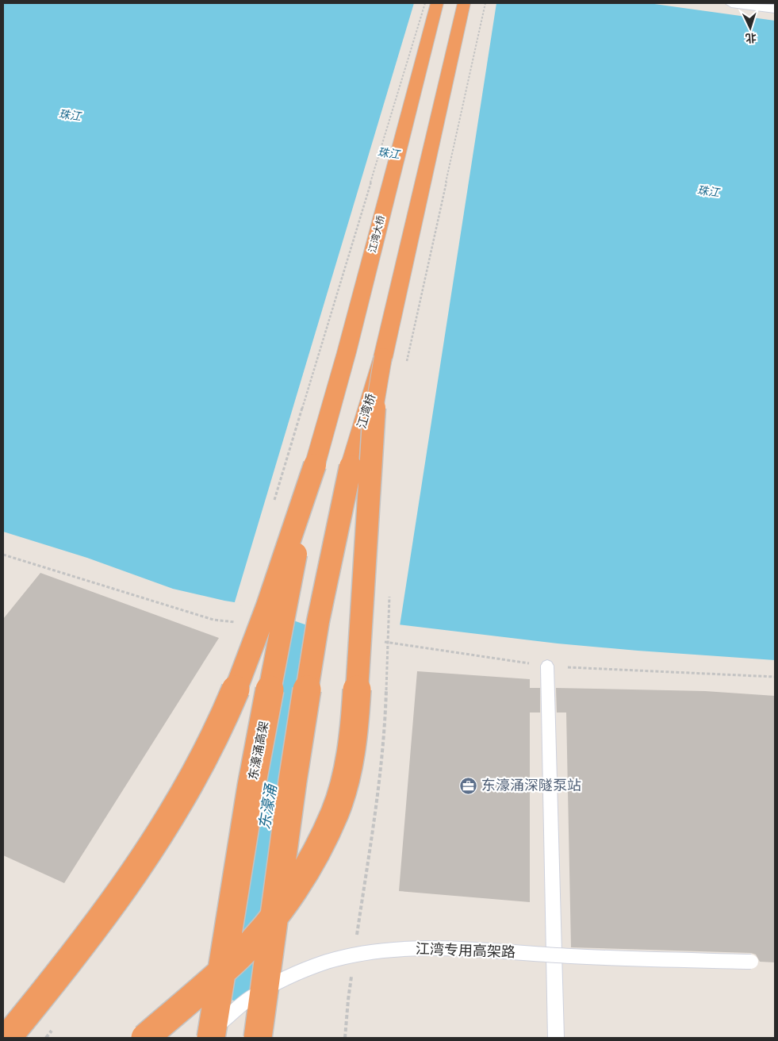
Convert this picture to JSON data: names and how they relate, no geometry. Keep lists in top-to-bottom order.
{
  "streets": {
    "highway": ["江湾大桥", "江湾桥", "东濠涌高架"],
    "lane": ["江湾专用高架路"]
  },
  "crossings": [
    ["江湾大桥", "东濠涌高架"]
  ],
  "water": ["珠江", "东濠涌"],
  "places": {
    "office": ["东濠涌深隧泵站"]
  },
  "north": "bottom"
}
